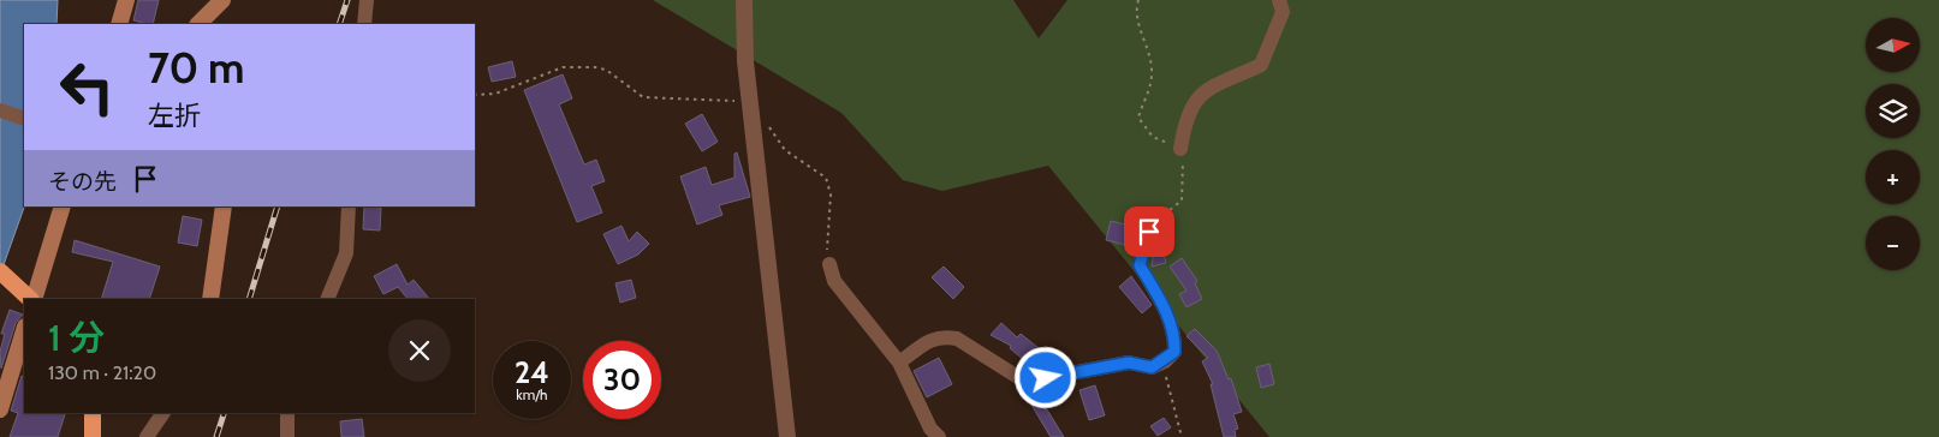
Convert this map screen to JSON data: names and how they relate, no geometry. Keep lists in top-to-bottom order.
{
  "north": "right",
  "page": {
    "map_buttons": ["+", "−"],
    "turn": ["70 m", "左折"],
    "then": "その先",
    "heading": ["1 分", "130 m · 21:20"],
    "speed": "24 km/h",
    "limit": "30"
  }
}
